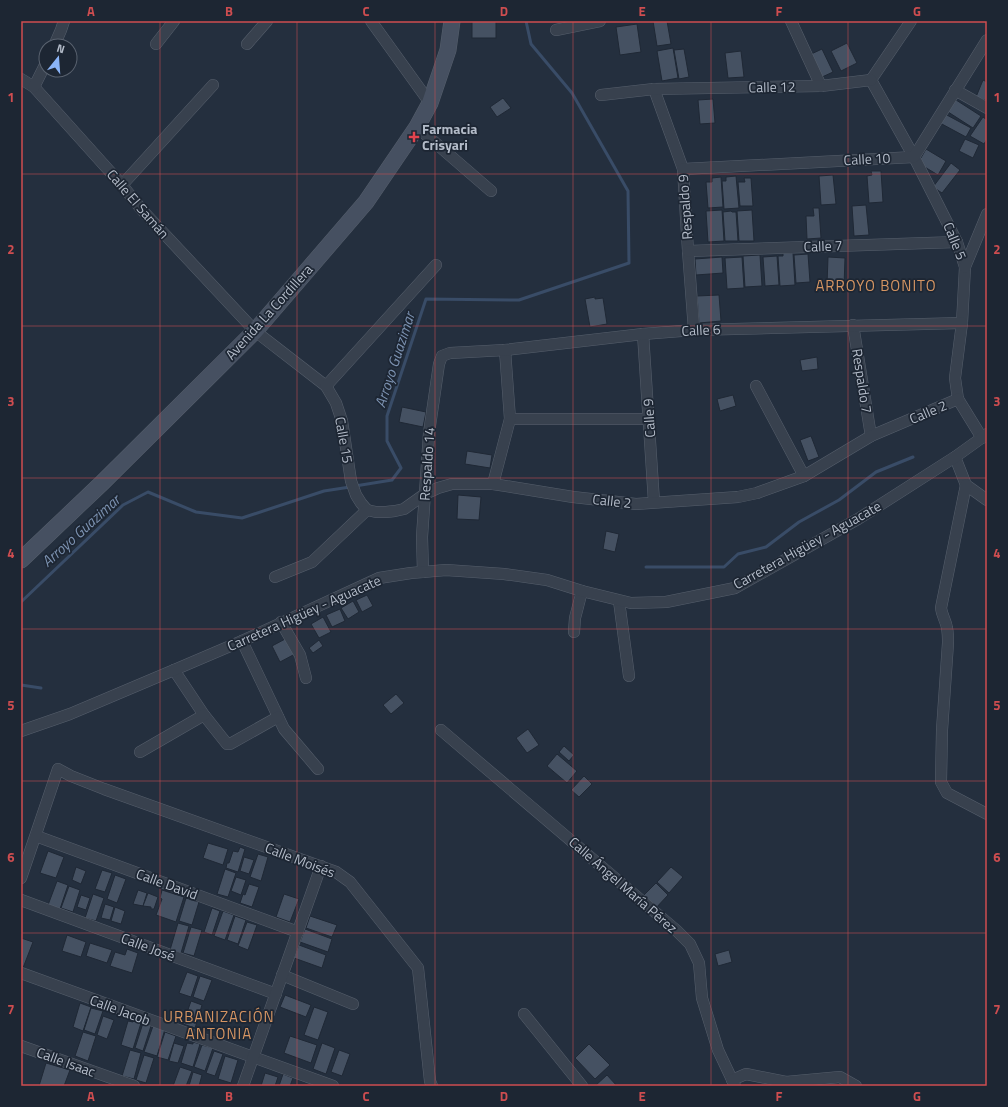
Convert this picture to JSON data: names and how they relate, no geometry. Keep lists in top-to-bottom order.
{
  "streets": {
    "main road": ["Avenida La Cordillera"],
    "street": [
      "Calle 12",
      "Calle 10",
      "Calle El Samán",
      "Respaldo 9",
      "Calle 5",
      "Calle 7",
      "Calle 6",
      "Respaldo 7",
      "Calle 2",
      "Calle 9",
      "Calle 15",
      "Respaldo 14",
      "Carretera Higüey - Aguacate",
      "Calle Moisés",
      "Calle David",
      "Calle Ángel María Pérez",
      "Calle José",
      "Calle Jacob",
      "Calle Isaac"
    ]
  },
  "crossings": [
    ["Calle 12", "Respaldo 9"],
    ["Calle 12", "Calle 5"],
    ["Calle 10", "Respaldo 9"],
    ["Calle 10", "Calle 5"],
    ["Calle El Samán", "Avenida La Cordillera"],
    ["Calle El Samán", "Calle 15"],
    ["Respaldo 9", "Calle 7"],
    ["Respaldo 9", "Calle 6"],
    ["Calle 5", "Calle 7"],
    ["Calle 5", "Calle 6"],
    ["Calle 5", "Calle 2"],
    ["Calle 5", "Carretera Higüey - Aguacate"],
    ["Avenida La Cordillera", "Calle 15"],
    ["Calle 6", "Respaldo 7"],
    ["Calle 6", "Calle 9"],
    ["Calle 6", "Respaldo 14"],
    ["Respaldo 7", "Calle 2"],
    ["Calle 2", "Calle 9"],
    ["Calle 2", "Calle 15"],
    ["Calle 2", "Respaldo 14"],
    ["Respaldo 14", "Carretera Higüey - Aguacate"],
    ["Calle Moisés", "Calle David"]
  ],
  "districts": ["ARROYO BONITO", "URBANIZACIÓN ANTONIA"],
  "water": ["Arroyo Guazimar"],
  "places": {
    "health": ["Farmacia Crisyari"]
  },
  "north": "top",
  "grid": {
    "columns": [
      "A",
      "B",
      "C",
      "D",
      "E",
      "F",
      "G"
    ],
    "rows": [
      "1",
      "2",
      "3",
      "4",
      "5",
      "6",
      "7"
    ]
  }
}
